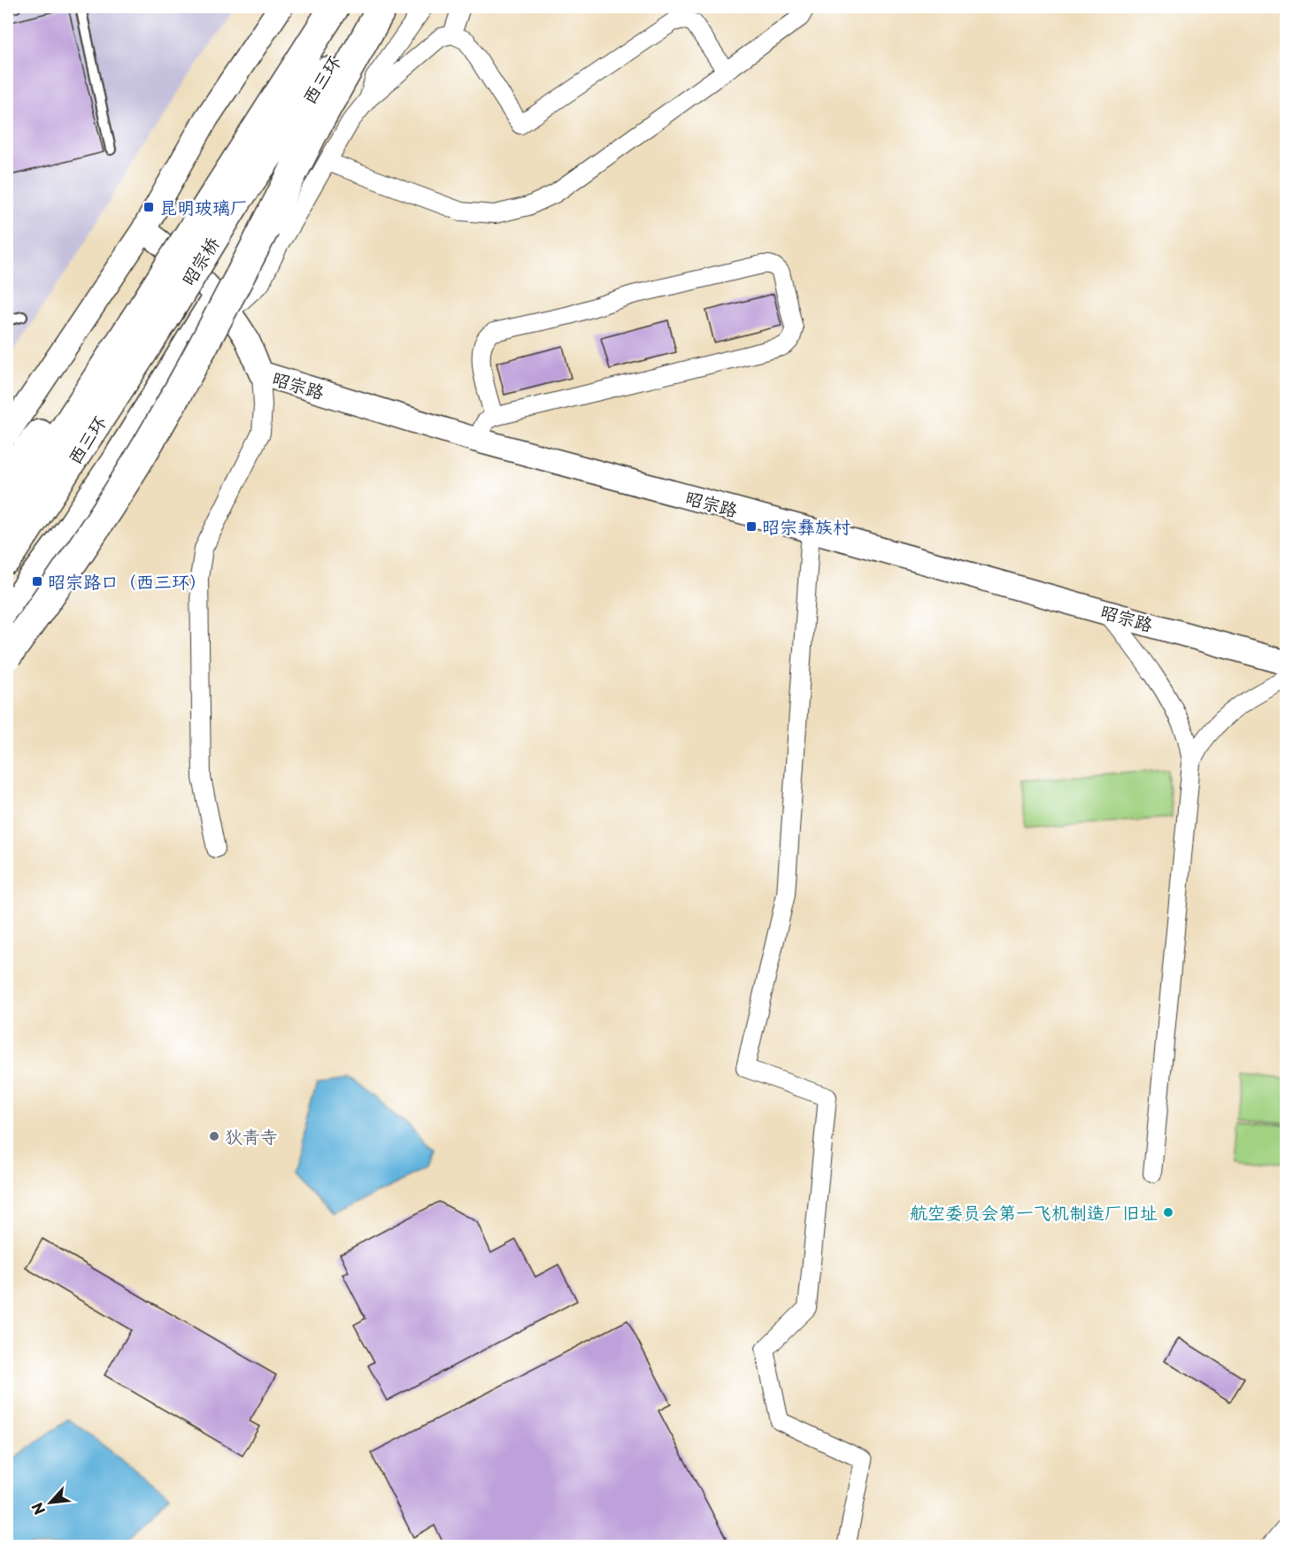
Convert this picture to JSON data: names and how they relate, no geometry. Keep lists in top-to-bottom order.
{
  "streets": {
    "highway": ["西三环", "昭宗桥"],
    "street": ["昭宗路"]
  },
  "crossings": [
    ["西三环", "昭宗桥"]
  ],
  "places": {
    "transit": ["昆明玻璃厂", "昭宗彝族村", "昭宗路口（西三环）"],
    "other": ["狄青寺", "航空委员会第一飞机制造厂旧址"]
  },
  "north": "bottom left"
}
